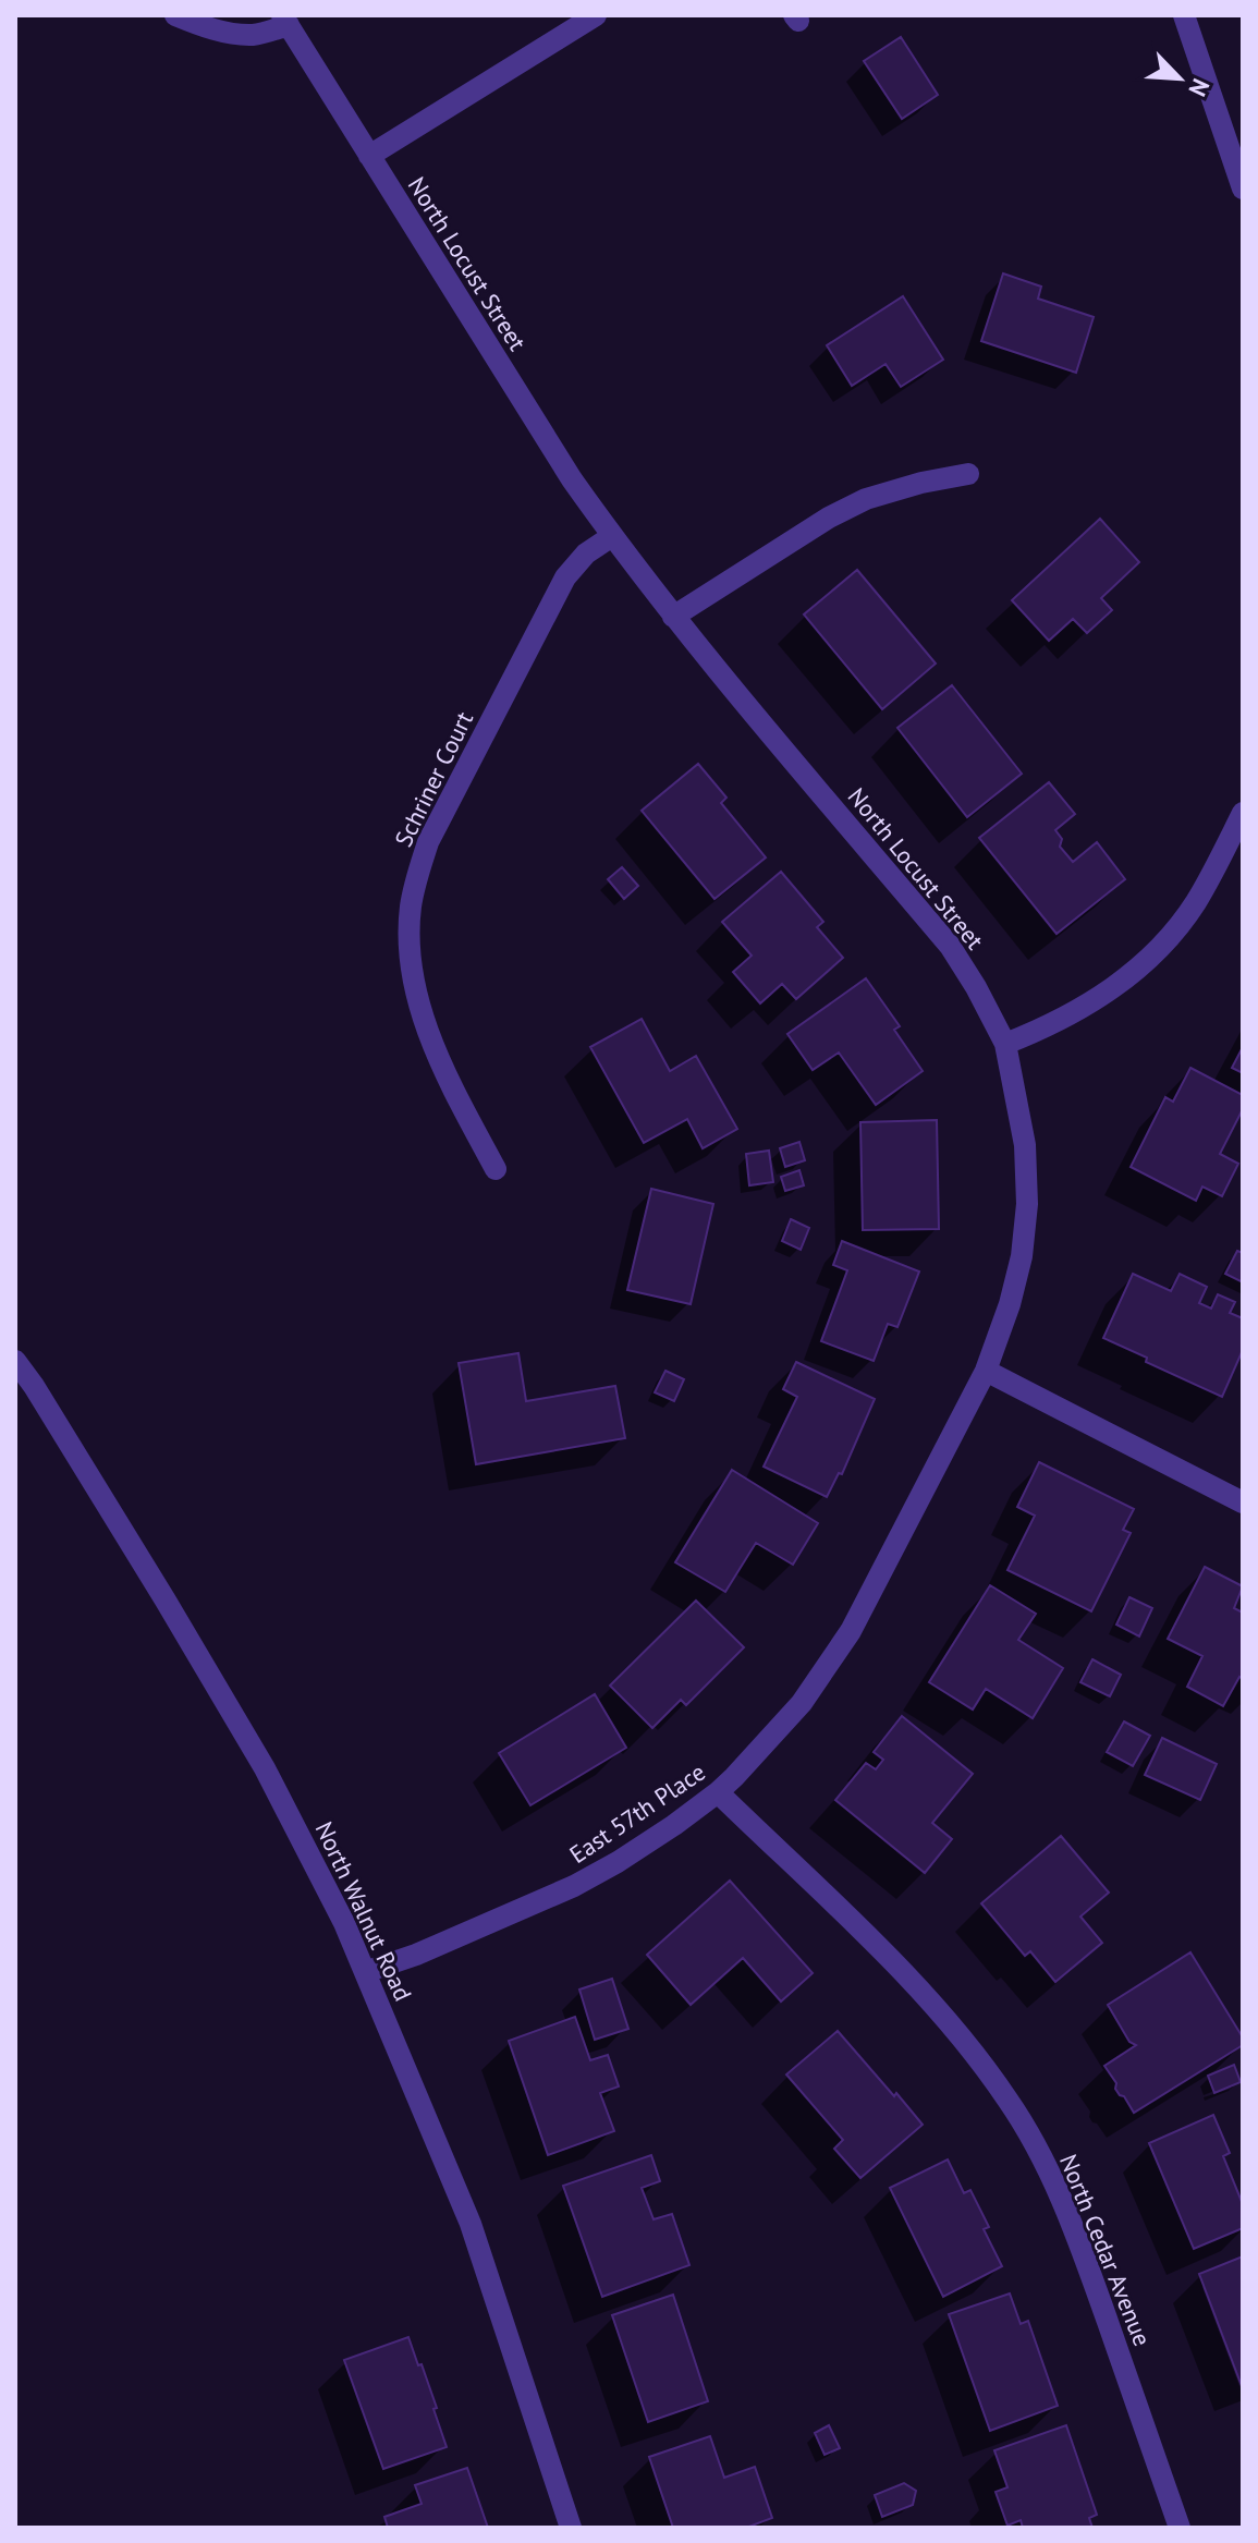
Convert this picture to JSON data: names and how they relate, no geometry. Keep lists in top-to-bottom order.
{
  "streets": {
    "street": [
      "North Locust Street",
      "Schriner Court",
      "East 57th Place",
      "North Walnut Road",
      "North Cedar Avenue"
    ]
  },
  "crossings": [
    ["North Locust Street", "Schriner Court"],
    ["North Locust Street", "East 57th Place"],
    ["East 57th Place", "North Walnut Road"],
    ["East 57th Place", "North Cedar Avenue"]
  ],
  "north": "bottom right"
}
